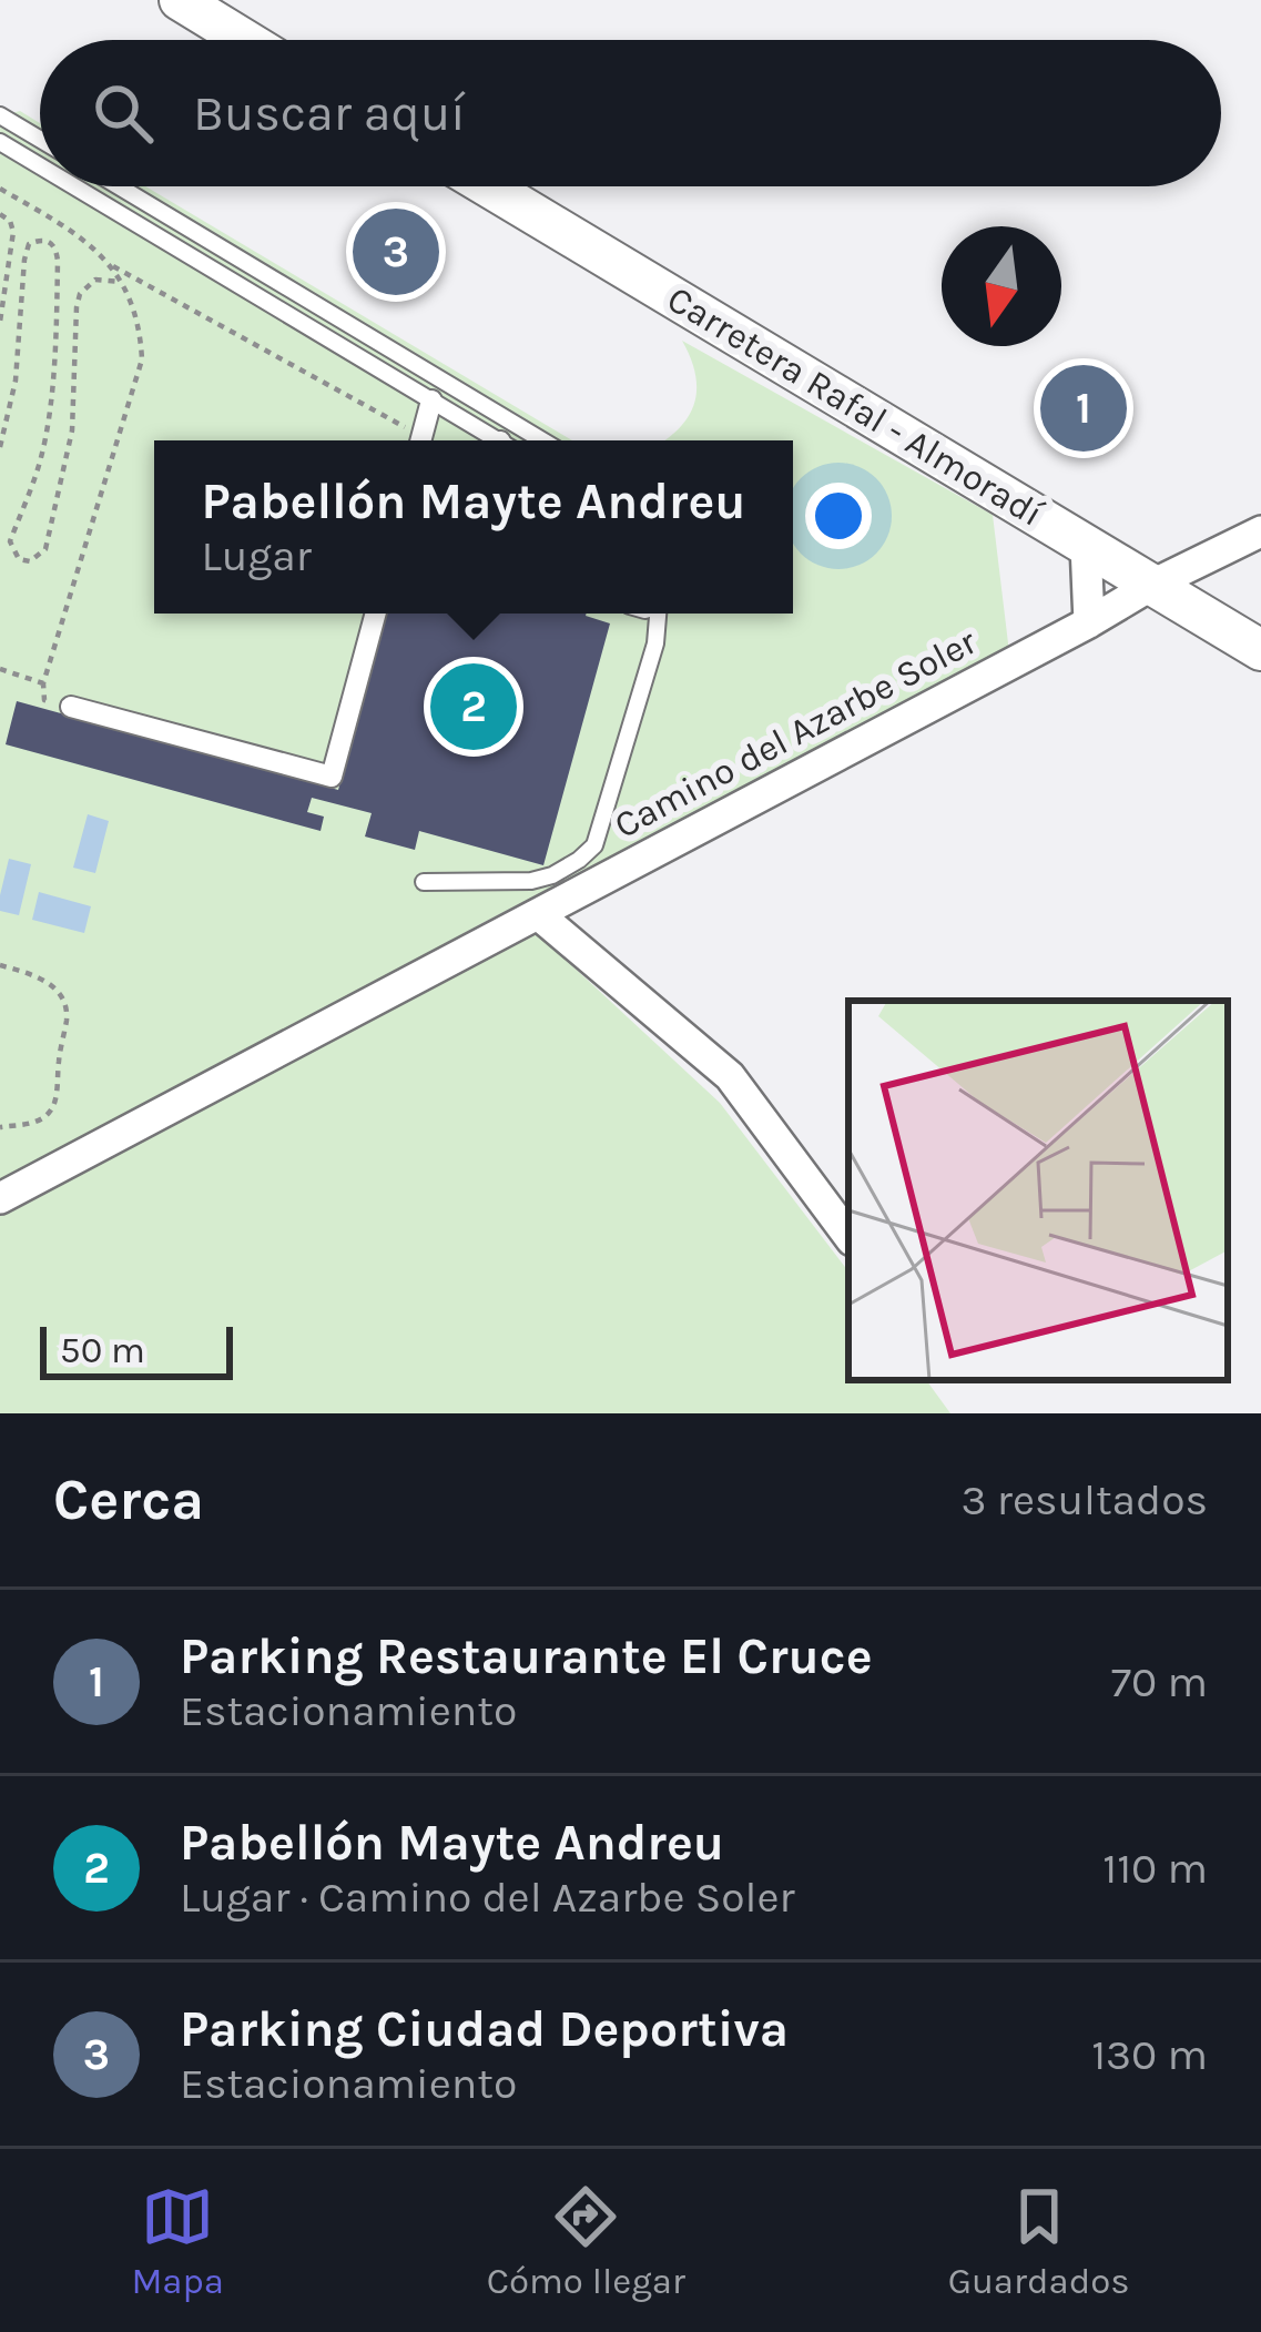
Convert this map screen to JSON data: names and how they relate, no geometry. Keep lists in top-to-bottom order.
{
  "streets": {
    "main road": ["Carretera Rafal - Almoradí"],
    "street": ["Camino del Azarbe Soler"]
  },
  "crossings": [
    ["Carretera Rafal - Almoradí", "Camino del Azarbe Soler"]
  ],
  "scale_bar": "50 m",
  "north": "bottom",
  "page": {
    "search": "Buscar aquí",
    "pins": ["3", "1", "2"],
    "popup": ["Pabellón Mayte Andreu", "Lugar"],
    "scale": "50 m",
    "heading": ["Cerca", "3 resultados"],
    "list": [
      {
        "mark": "1",
        "name": "Parking Restaurante El Cruce",
        "note": "Estacionamiento",
        "value": "70 m"
      },
      {
        "mark": "2",
        "name": "Pabellón Mayte Andreu",
        "note": "Lugar · Camino del Azarbe Soler",
        "value": "110 m"
      },
      {
        "mark": "3",
        "name": "Parking Ciudad Deportiva",
        "note": "Estacionamiento",
        "value": "130 m"
      }
    ],
    "nav": ["Mapa", "Cómo llegar", "Guardados"]
  }
}
